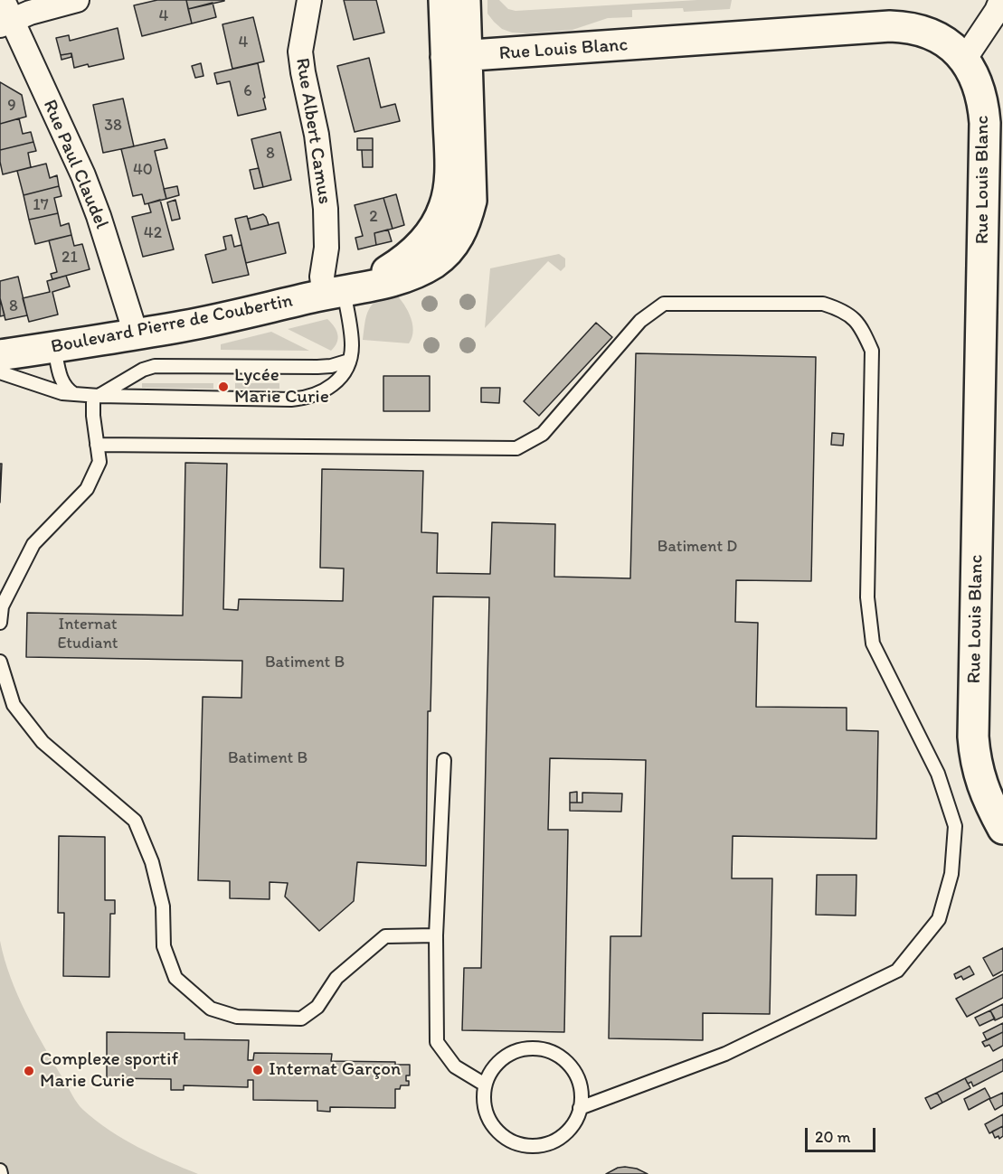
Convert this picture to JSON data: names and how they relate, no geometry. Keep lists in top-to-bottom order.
{
  "streets": {
    "street": [
      "Rue Louis Blanc",
      "Rue Albert Camus",
      "Rue Paul Claudel",
      "Boulevard Pierre de Coubertin"
    ]
  },
  "crossings": [
    ["Rue Louis Blanc", "Boulevard Pierre de Coubertin"],
    ["Rue Albert Camus", "Boulevard Pierre de Coubertin"],
    ["Rue Paul Claudel", "Boulevard Pierre de Coubertin"]
  ],
  "places": ["Lycée Marie Curie", "Internat Garçon", "Complexe sportif Marie Curie"],
  "house_numbers": [
    "4",
    "4",
    "6",
    "9",
    "38",
    "8",
    "40",
    "17",
    "2",
    "42",
    "21",
    "8",
    "Batiment D",
    "Internat Etudiant",
    "Batiment B",
    "Batiment B"
  ],
  "scale_bar": "20 m"
}
